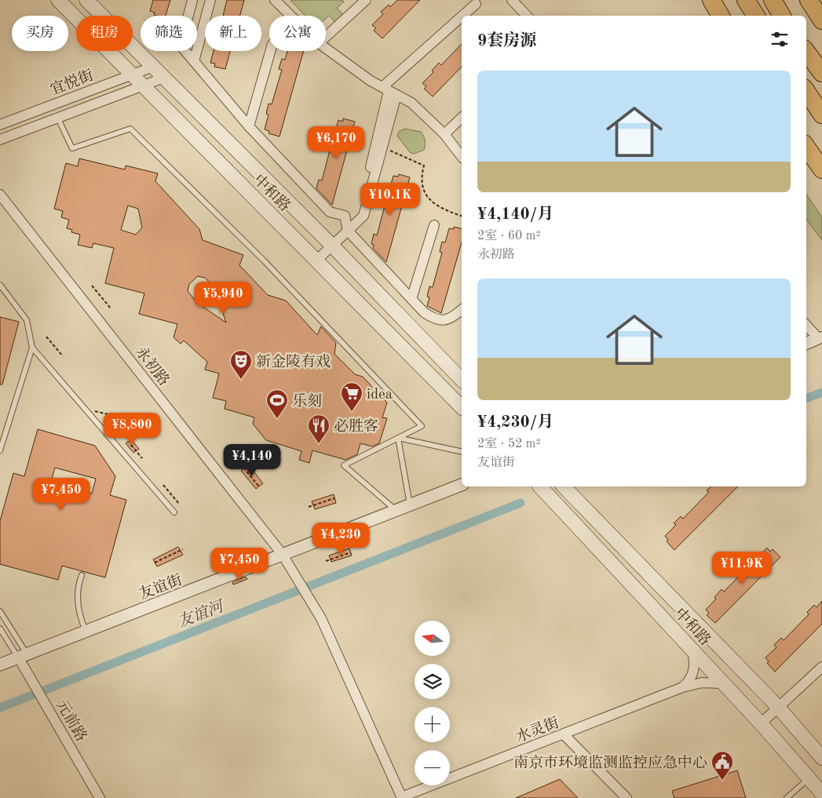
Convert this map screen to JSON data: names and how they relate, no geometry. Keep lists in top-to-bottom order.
{
  "streets": {
    "main road": ["中和路"],
    "street": [
      "宜悦街",
      "永初路",
      "友谊街",
      "元前路",
      "水灵街"
    ]
  },
  "crossings": [
    ["宜悦街", "中和路"],
    ["中和路", "水灵街"],
    ["永初路", "友谊街"],
    ["永初路", "水灵街"],
    ["友谊街", "元前路"]
  ],
  "water": ["友谊河"],
  "places": {
    "theatre": ["新金陵有戏"],
    "supermarket": ["idea"],
    "sports": ["乐刻"],
    "restaurant": ["必胜客"],
    "public building": ["南京市环境监测监控应急中心"]
  },
  "north": "left",
  "page": {
    "chip": [
      "买房",
      "租房",
      "筛选",
      "新上",
      "公寓"
    ],
    "heading": "9套房源",
    "list": [
      {
        "name": "¥4,140/月",
        "note": "2室 · 60 m² · 永初路"
      },
      {
        "name": "¥4,230/月",
        "note": "2室 · 52 m² · 友谊街"
      }
    ],
    "price": [
      "¥6,170",
      "¥10.1K",
      "¥5,940",
      "¥8,800",
      "¥4,140",
      "¥7,450",
      "¥4,230",
      "¥7,450",
      "¥11.9K"
    ],
    "map_buttons": ["+", "−"]
  }
}
